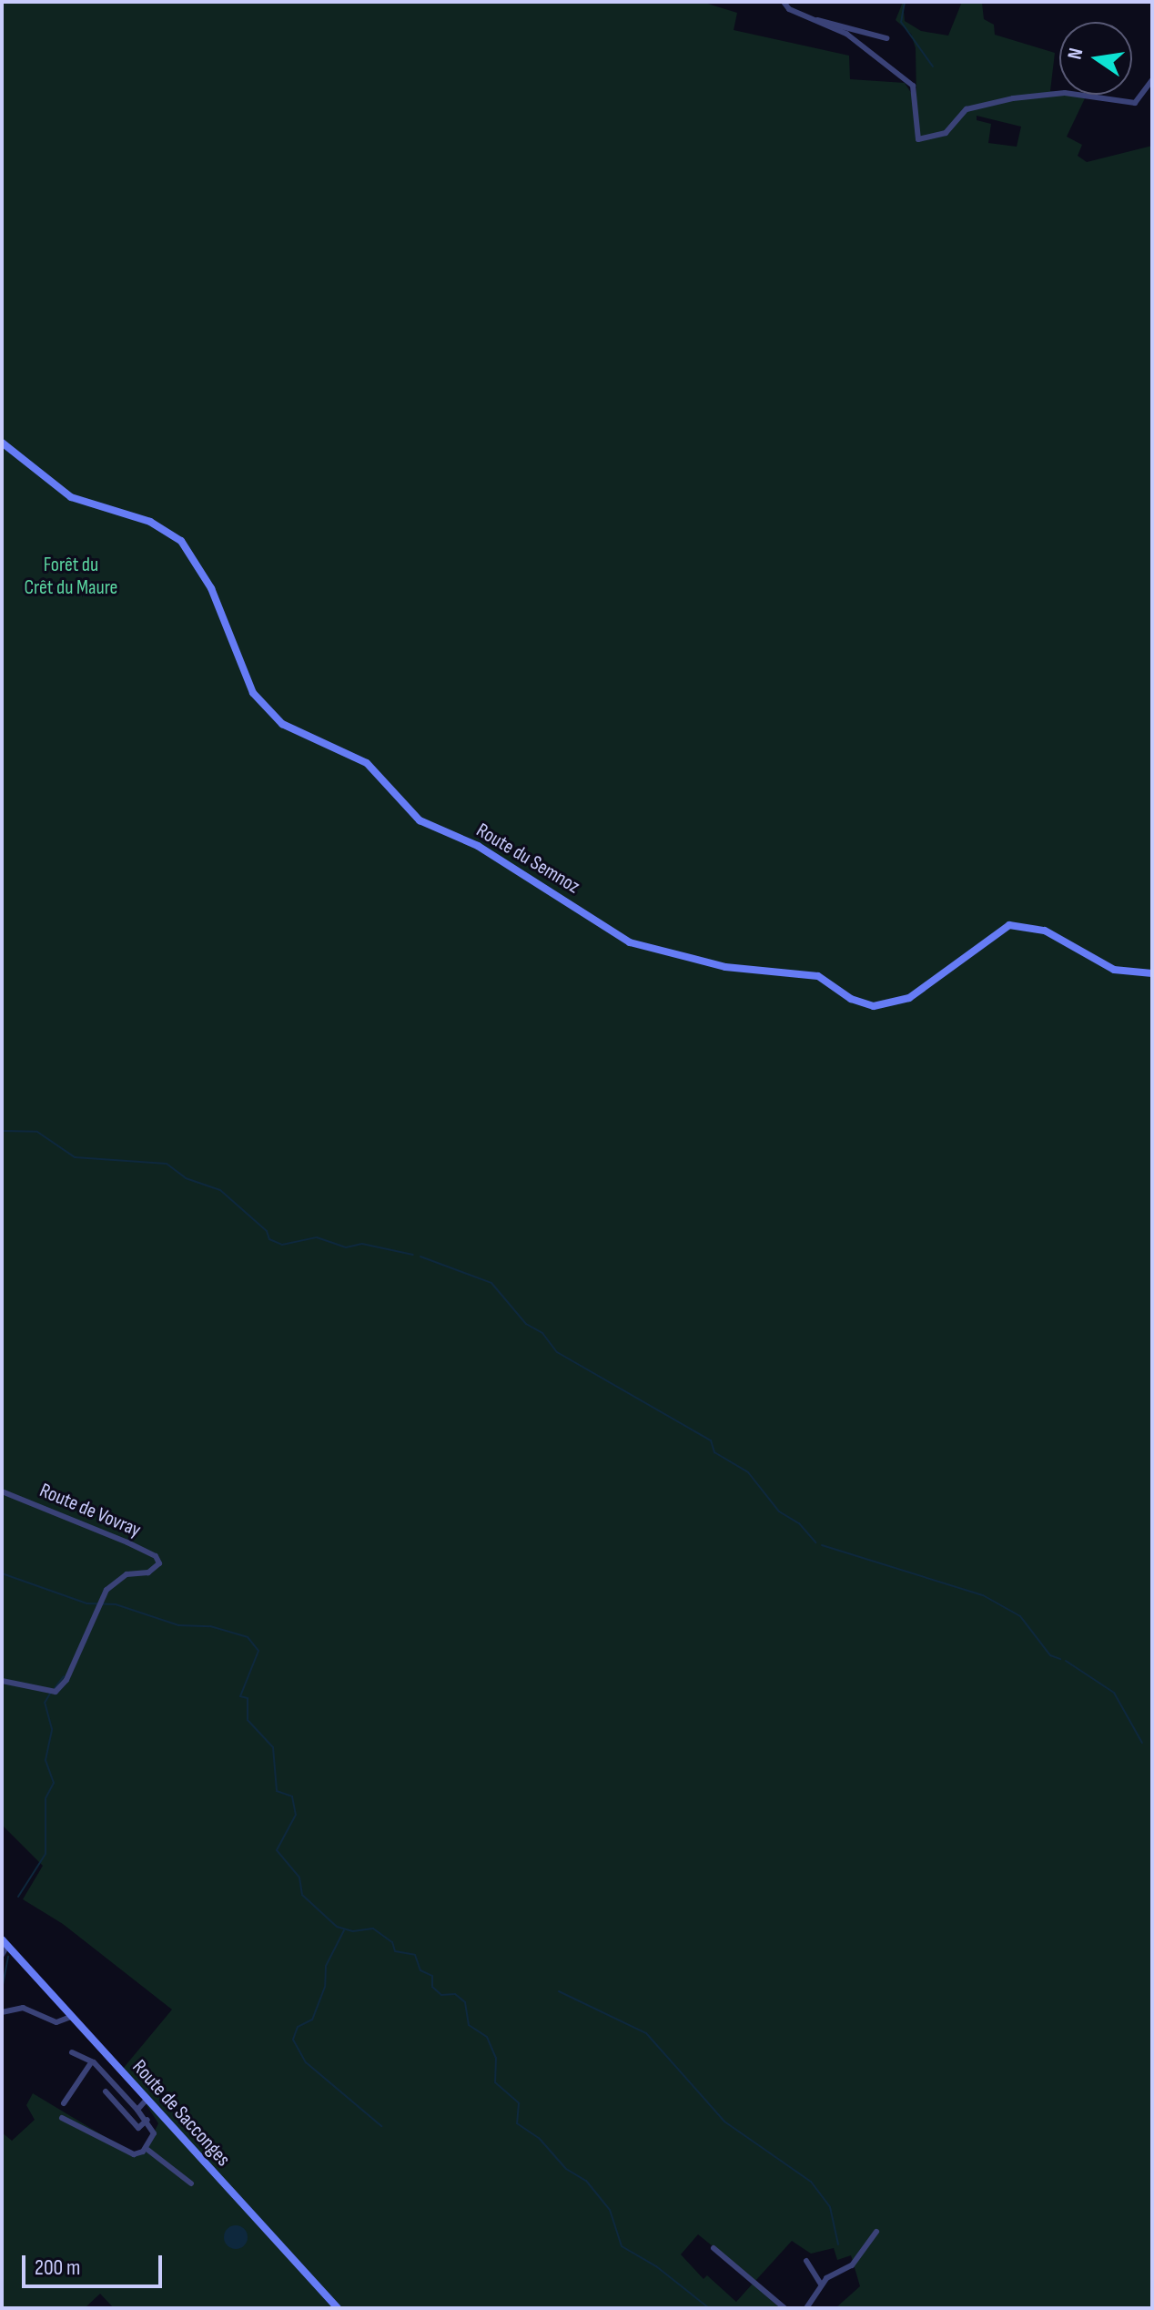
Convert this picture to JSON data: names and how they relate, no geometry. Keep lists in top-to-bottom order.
{
  "streets": {
    "main road": ["Route du Semnoz", "Route de Sacconges"],
    "street": ["Route de Vovray"]
  },
  "parks": ["Forêt du Crêt du Maure"],
  "scale_bar": "200 m",
  "north": "left"
}
